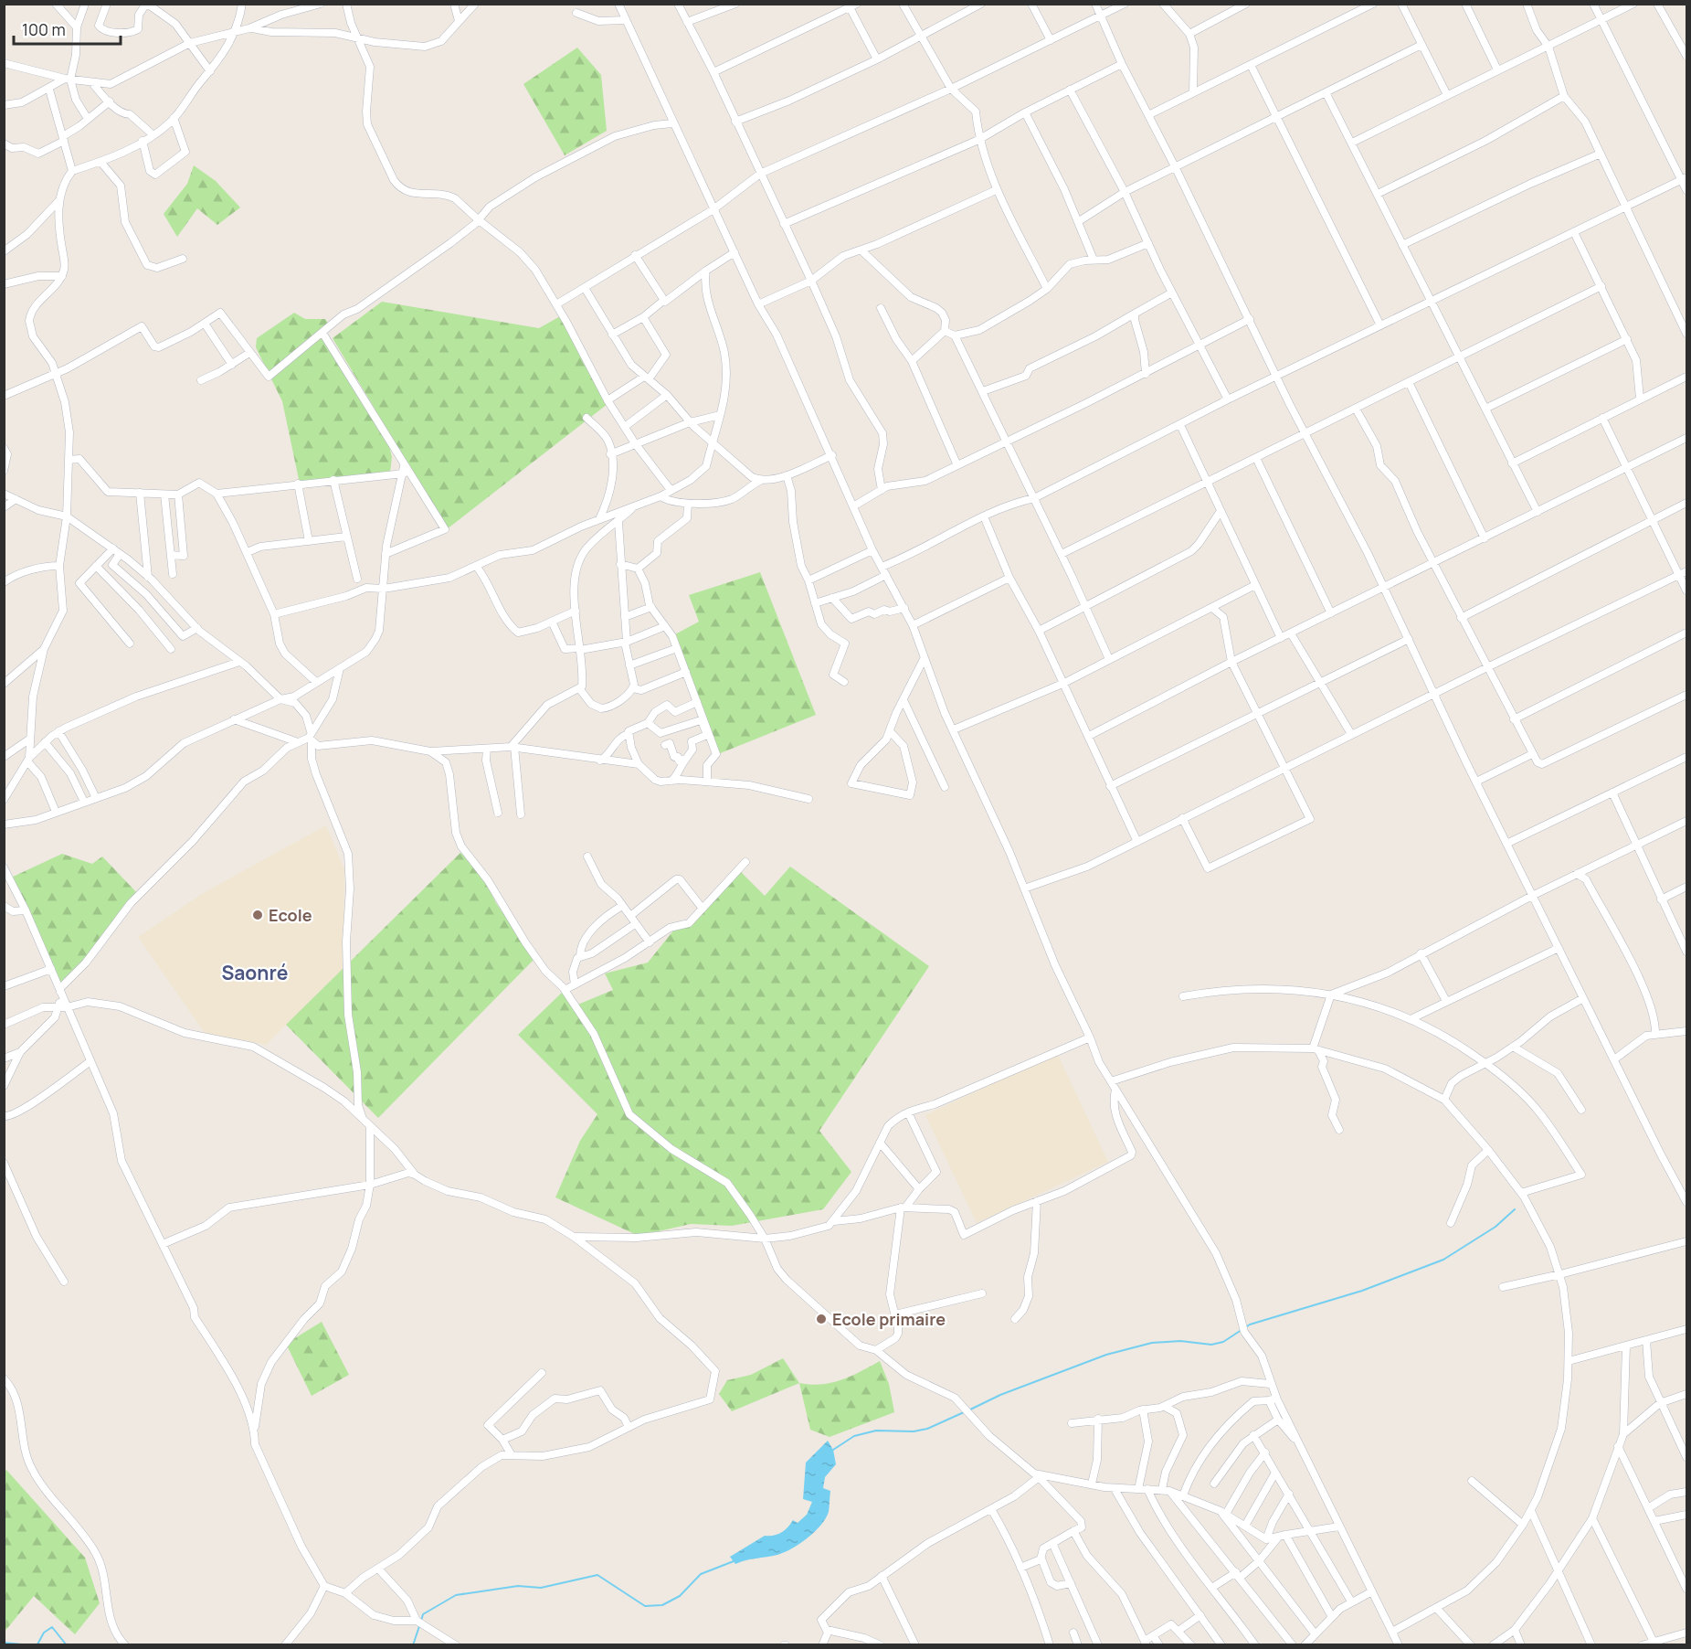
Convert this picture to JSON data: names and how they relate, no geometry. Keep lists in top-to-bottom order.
{
  "districts": ["Saonré"],
  "places": ["Ecole", "Ecole primaire"],
  "scale_bar": "100 m"
}
